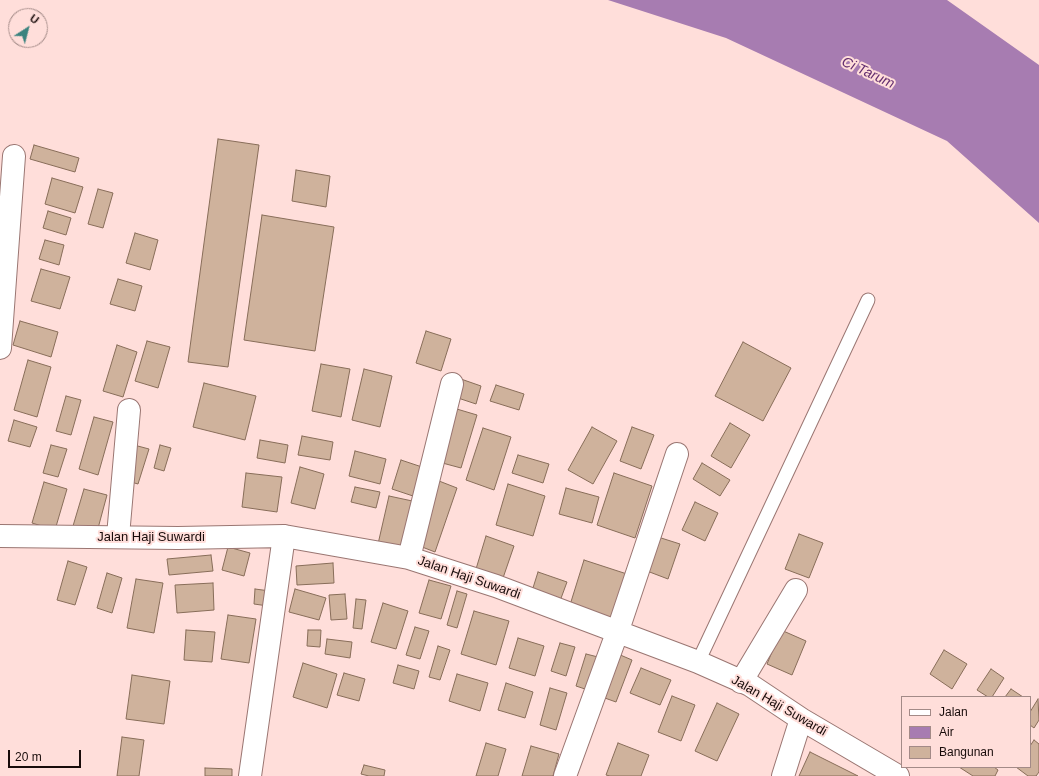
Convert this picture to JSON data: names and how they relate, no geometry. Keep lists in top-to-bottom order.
{
  "streets": {
    "street": ["Jalan Haji Suwardi"]
  },
  "water": ["Ci Tarum"],
  "legend": ["Jalan", "Air", "Bangunan"],
  "scale_bar": "20 m",
  "north": "top right"
}
